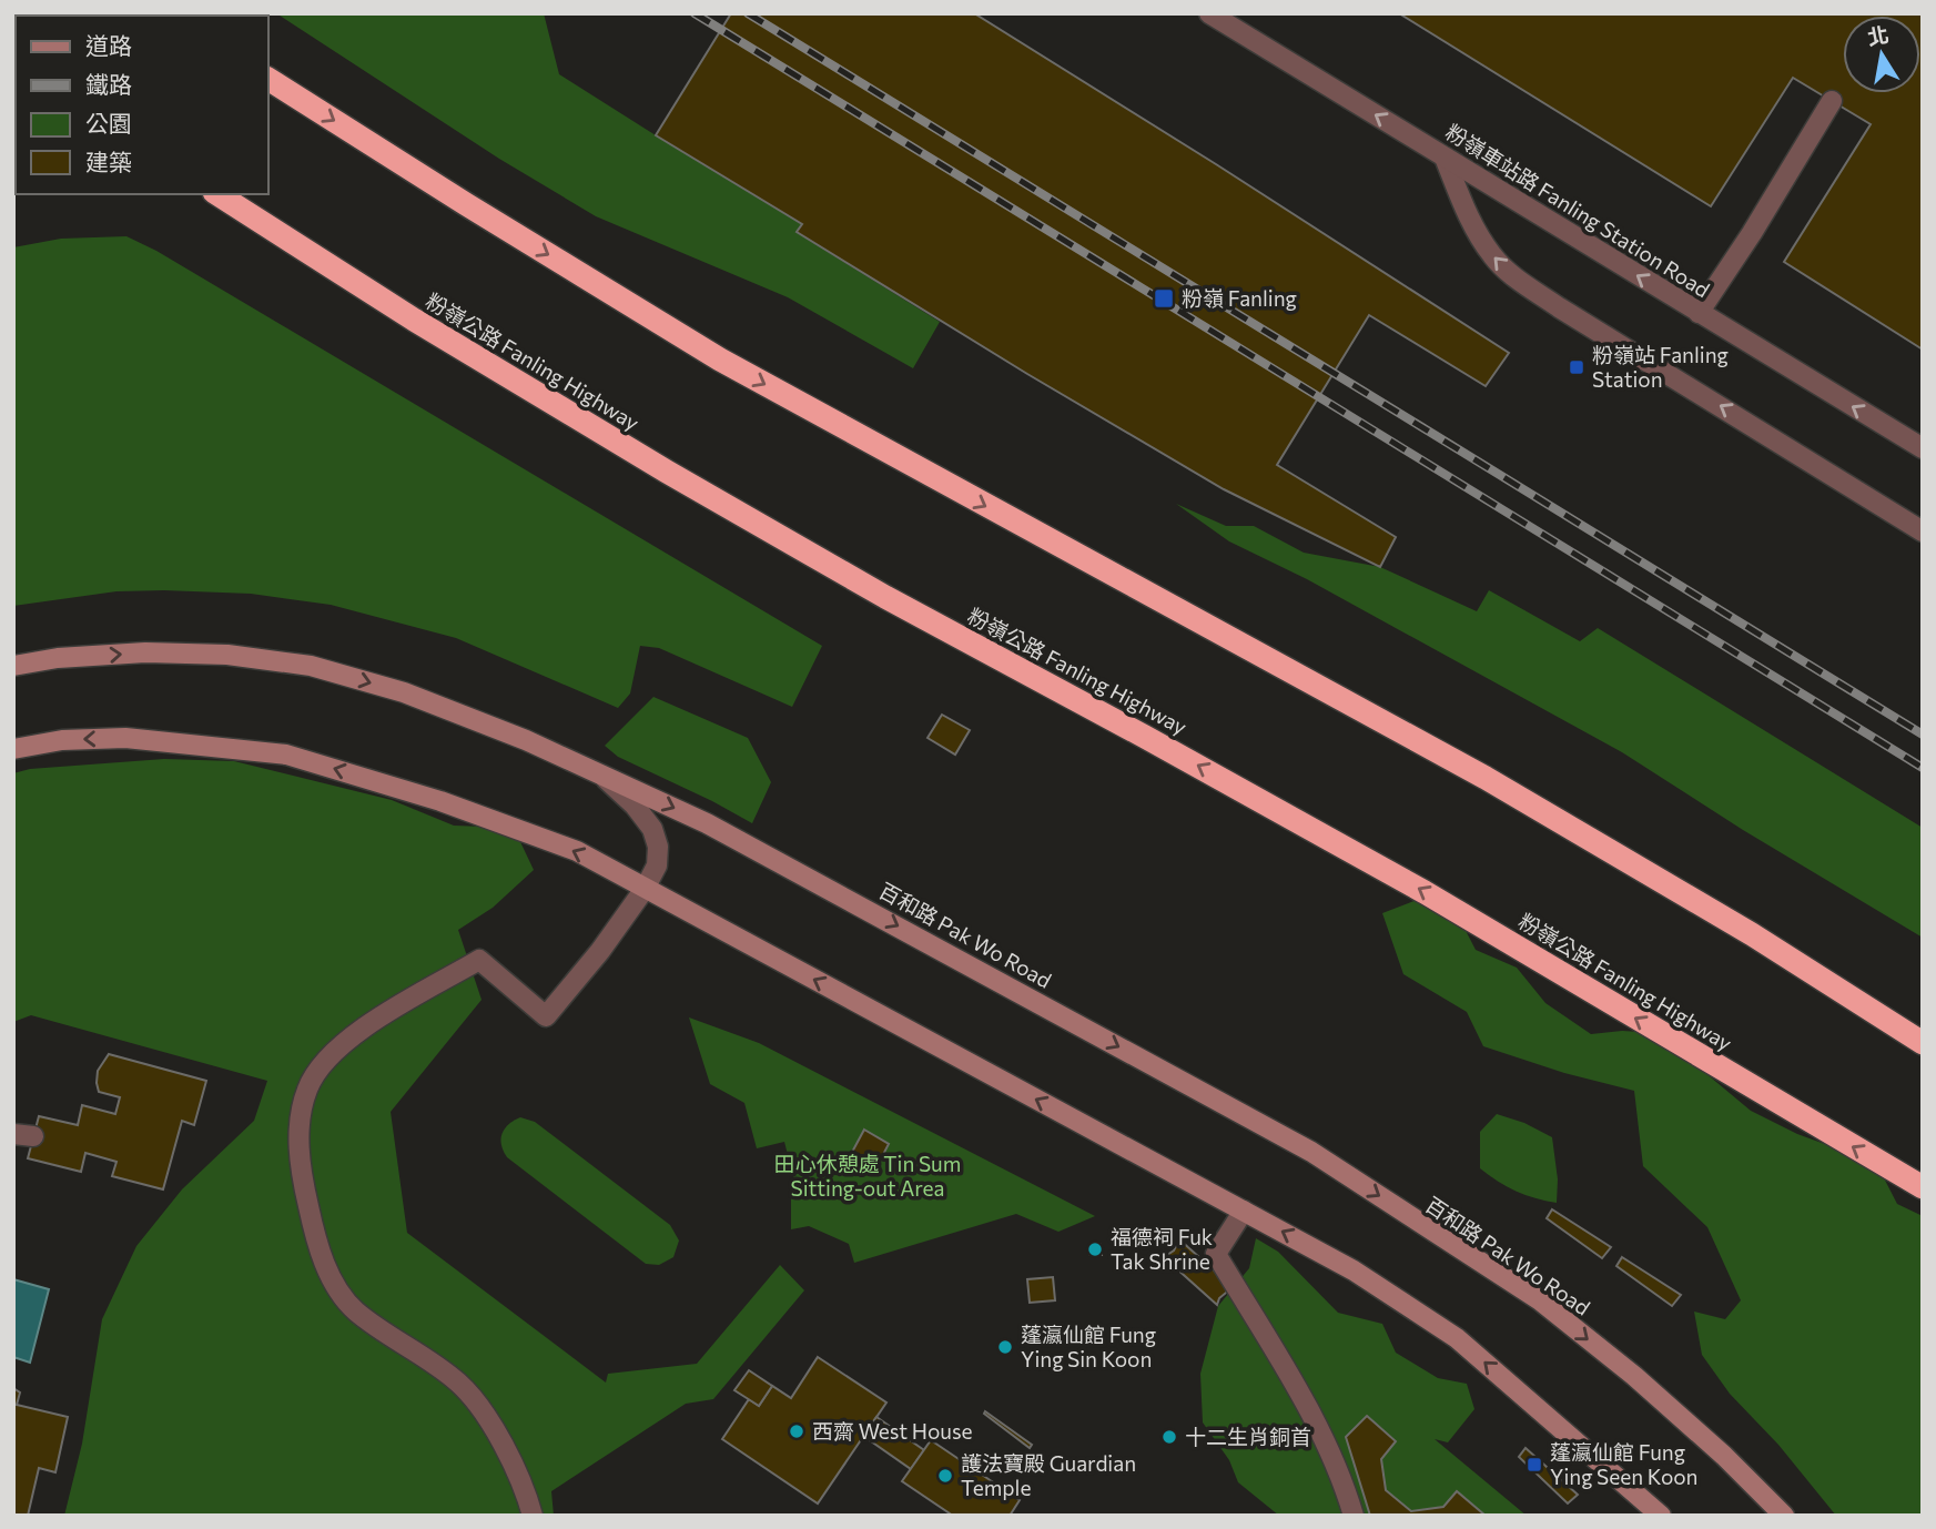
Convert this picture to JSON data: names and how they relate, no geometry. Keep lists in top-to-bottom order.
{
  "streets": {
    "highway": ["粉嶺公路 Fanling Highway"],
    "main road": ["百和路 Pak Wo Road"],
    "street": ["粉嶺車站路 Fanling Station Road"]
  },
  "parks": ["田心休憩處 Tin Sum Sitting-out Area"],
  "places": {
    "transit": ["粉嶺 Fanling", "粉嶺站 Fanling Station", "蓬瀛仙館 Fung Ying Seen Koon"],
    "other": [
      "福德祠 Fuk Tak Shrine",
      "蓬瀛仙館 Fung Ying Sin Koon",
      "西齋 West House",
      "十二生肖銅首",
      "護法寶殿 Guardian Temple"
    ]
  },
  "legend": [
    "道路",
    "鐵路",
    "公園",
    "建築"
  ],
  "north": "top"
}
